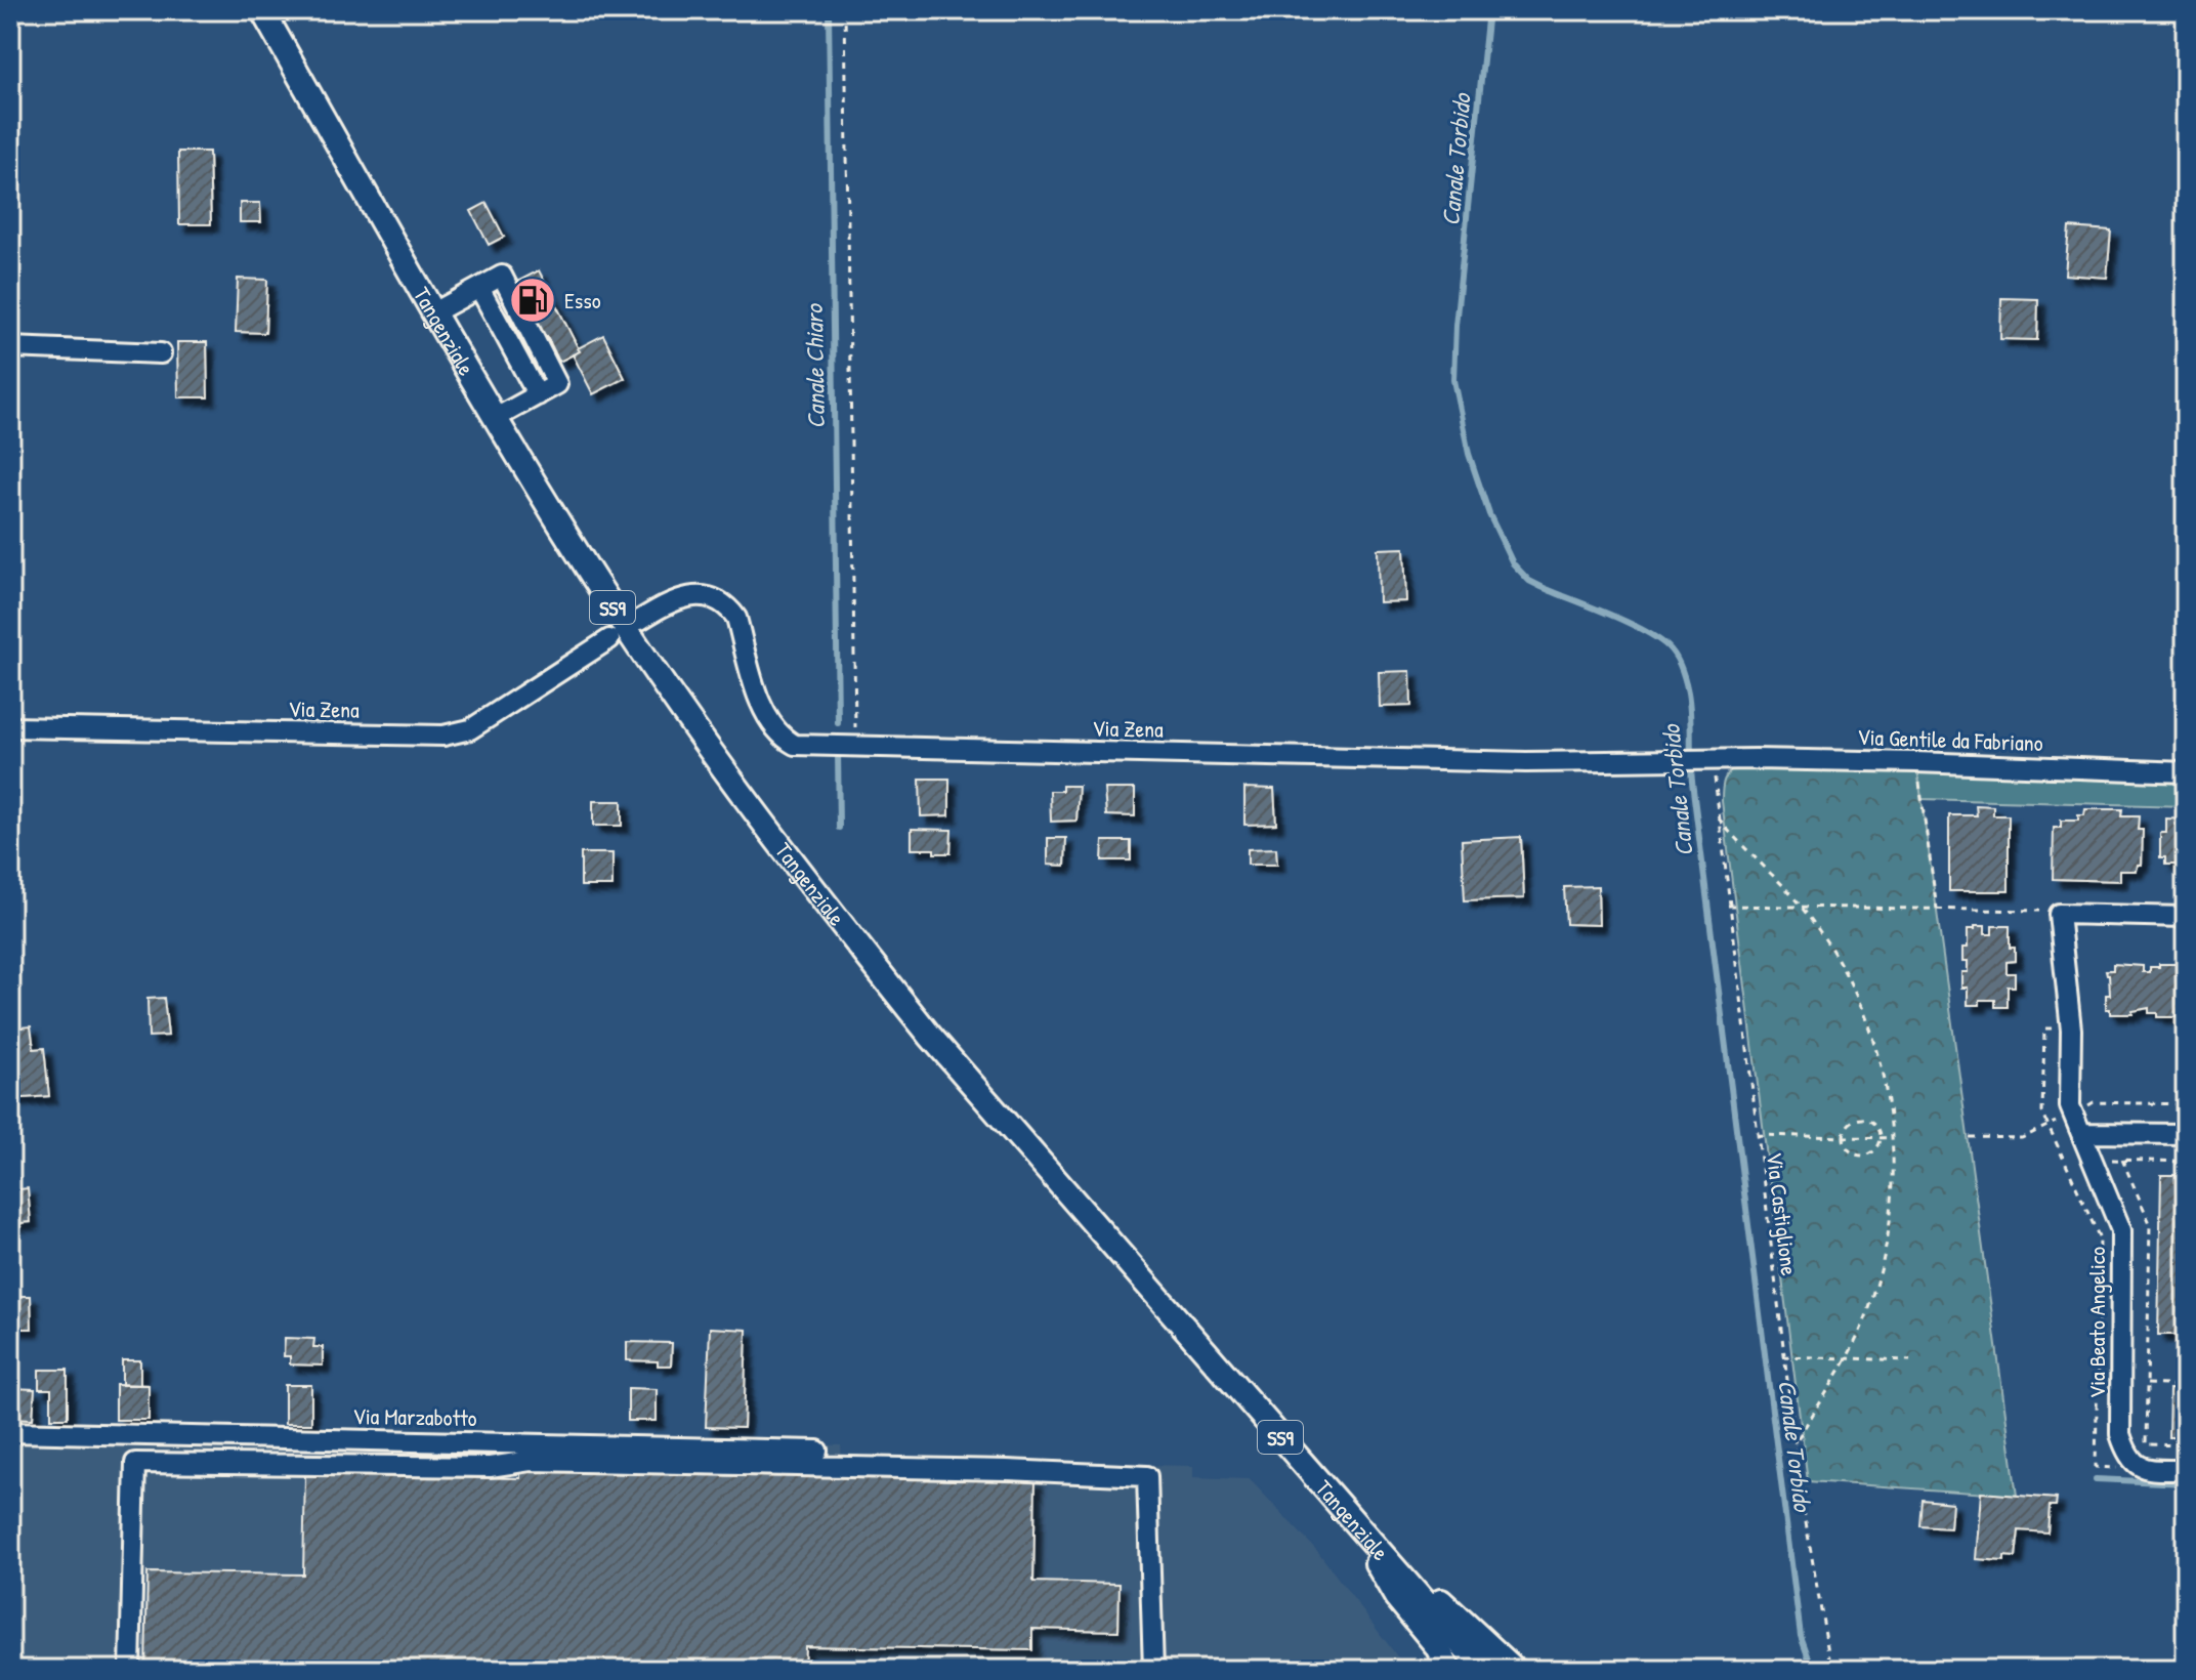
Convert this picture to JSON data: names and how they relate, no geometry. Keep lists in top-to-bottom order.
{
  "streets": {
    "main road": ["Tangenziale", "SS9"],
    "street": [
      "Via Zena",
      "Via Gentile da Fabriano",
      "Via Beato Angelico",
      "Via Marzabotto"
    ],
    "path": ["Via Castiglione"]
  },
  "crossings": [
    ["Via Zena", "Via Gentile da Fabriano"],
    ["Via Zena", "Via Castiglione"],
    ["Via Gentile da Fabriano", "Via Castiglione"]
  ],
  "water": ["Canale Torbido", "Canale Chiaro"],
  "places": {
    "fuel station": ["Esso"]
  }
}
